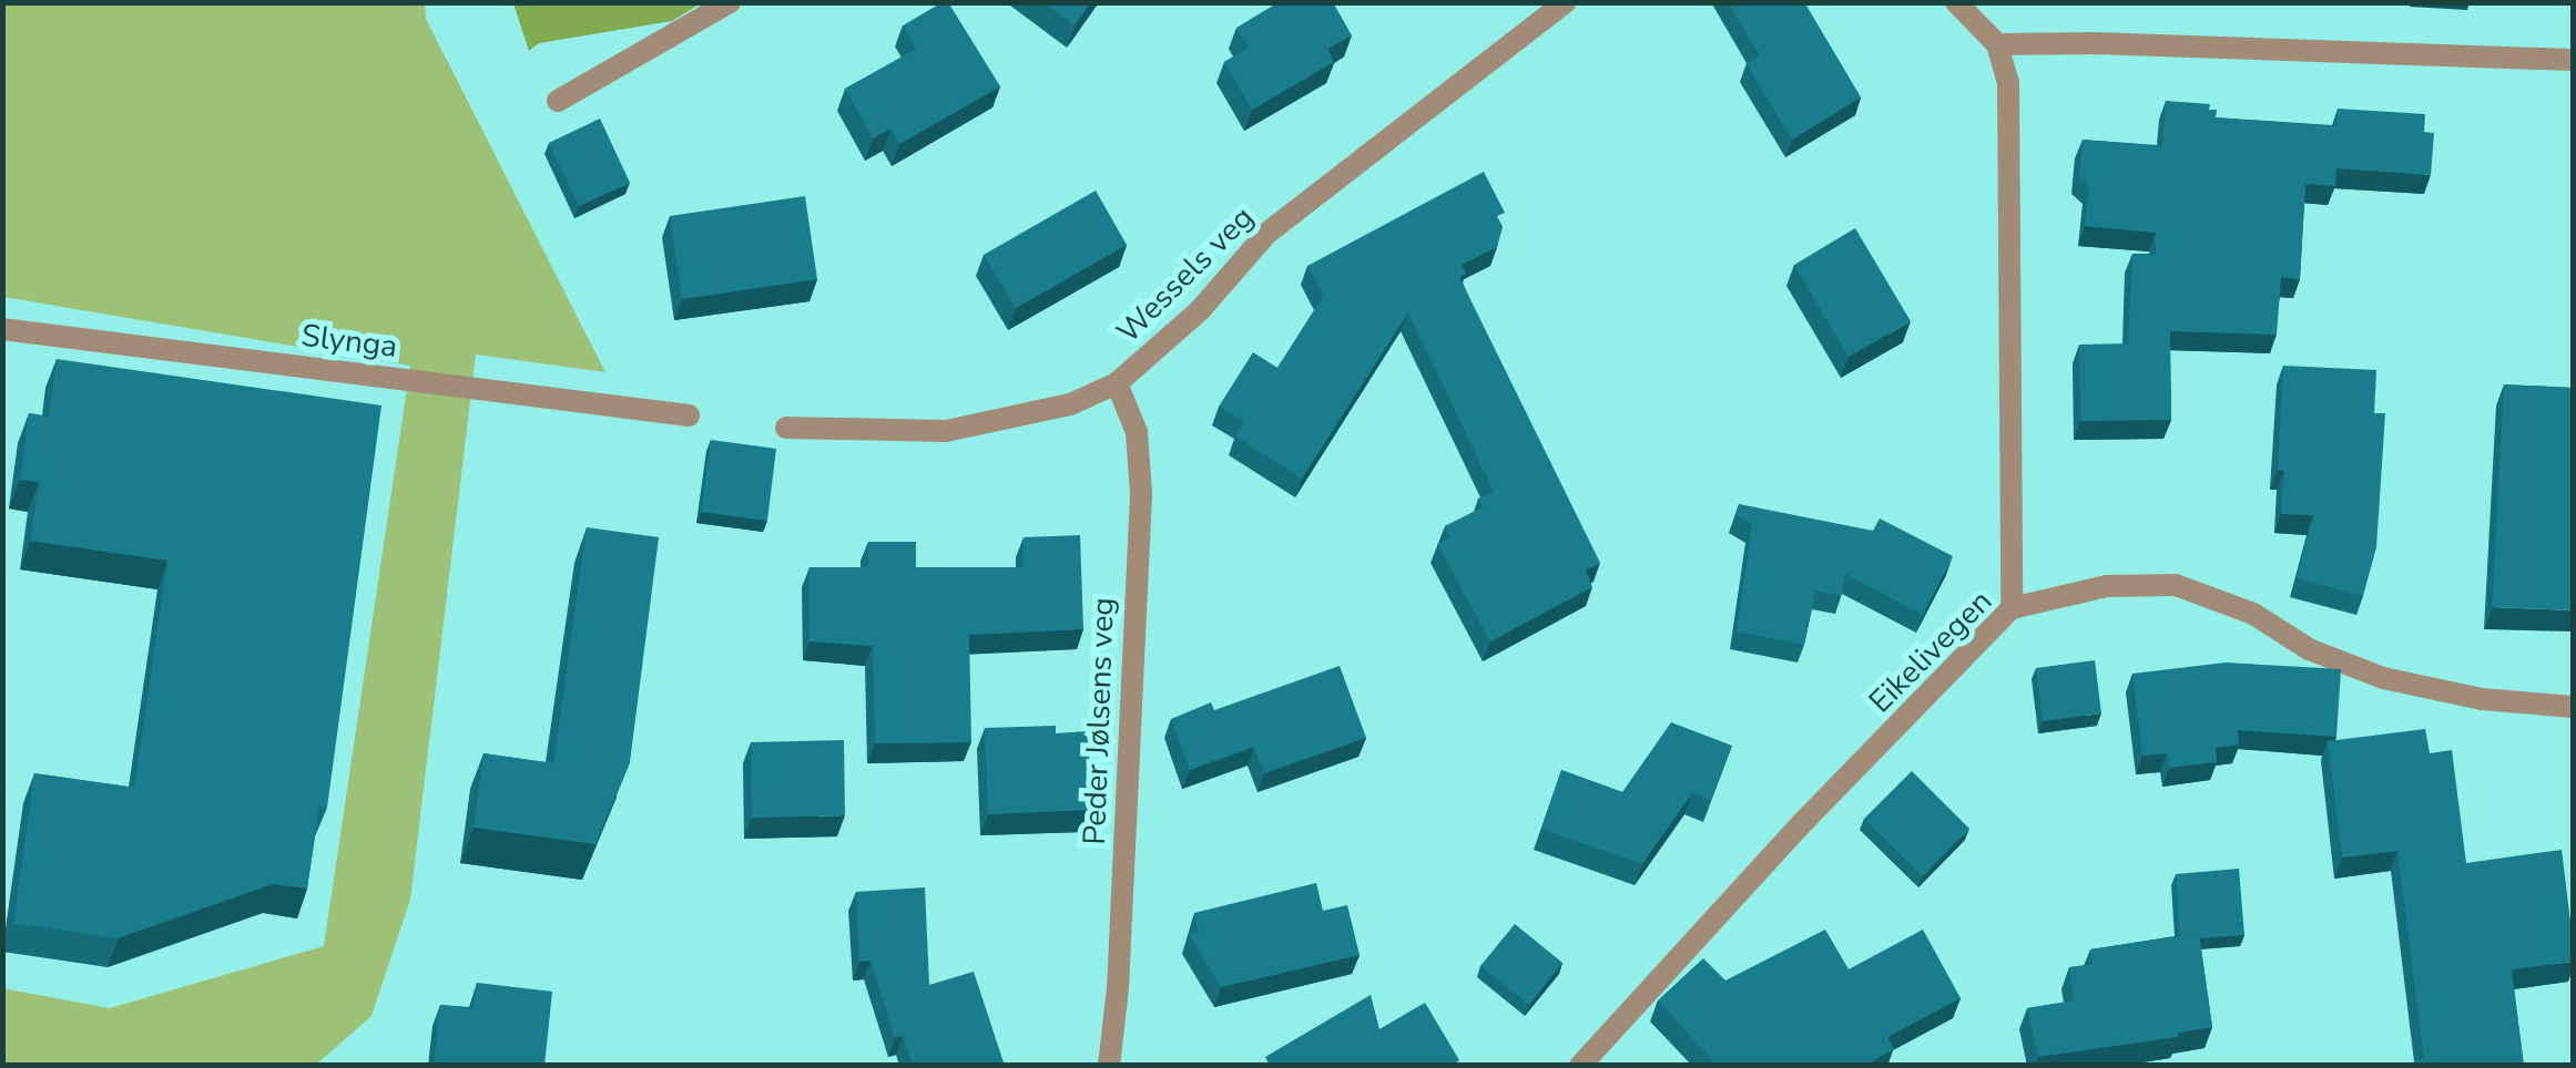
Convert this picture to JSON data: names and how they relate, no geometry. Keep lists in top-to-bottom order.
{
  "streets": {
    "street": [
      "Wessels veg",
      "Slynga",
      "Eikelivegen",
      "Peder Jølsens veg"
    ]
  },
  "crossings": [
    ["Wessels veg", "Peder Jølsens veg"]
  ]
}
